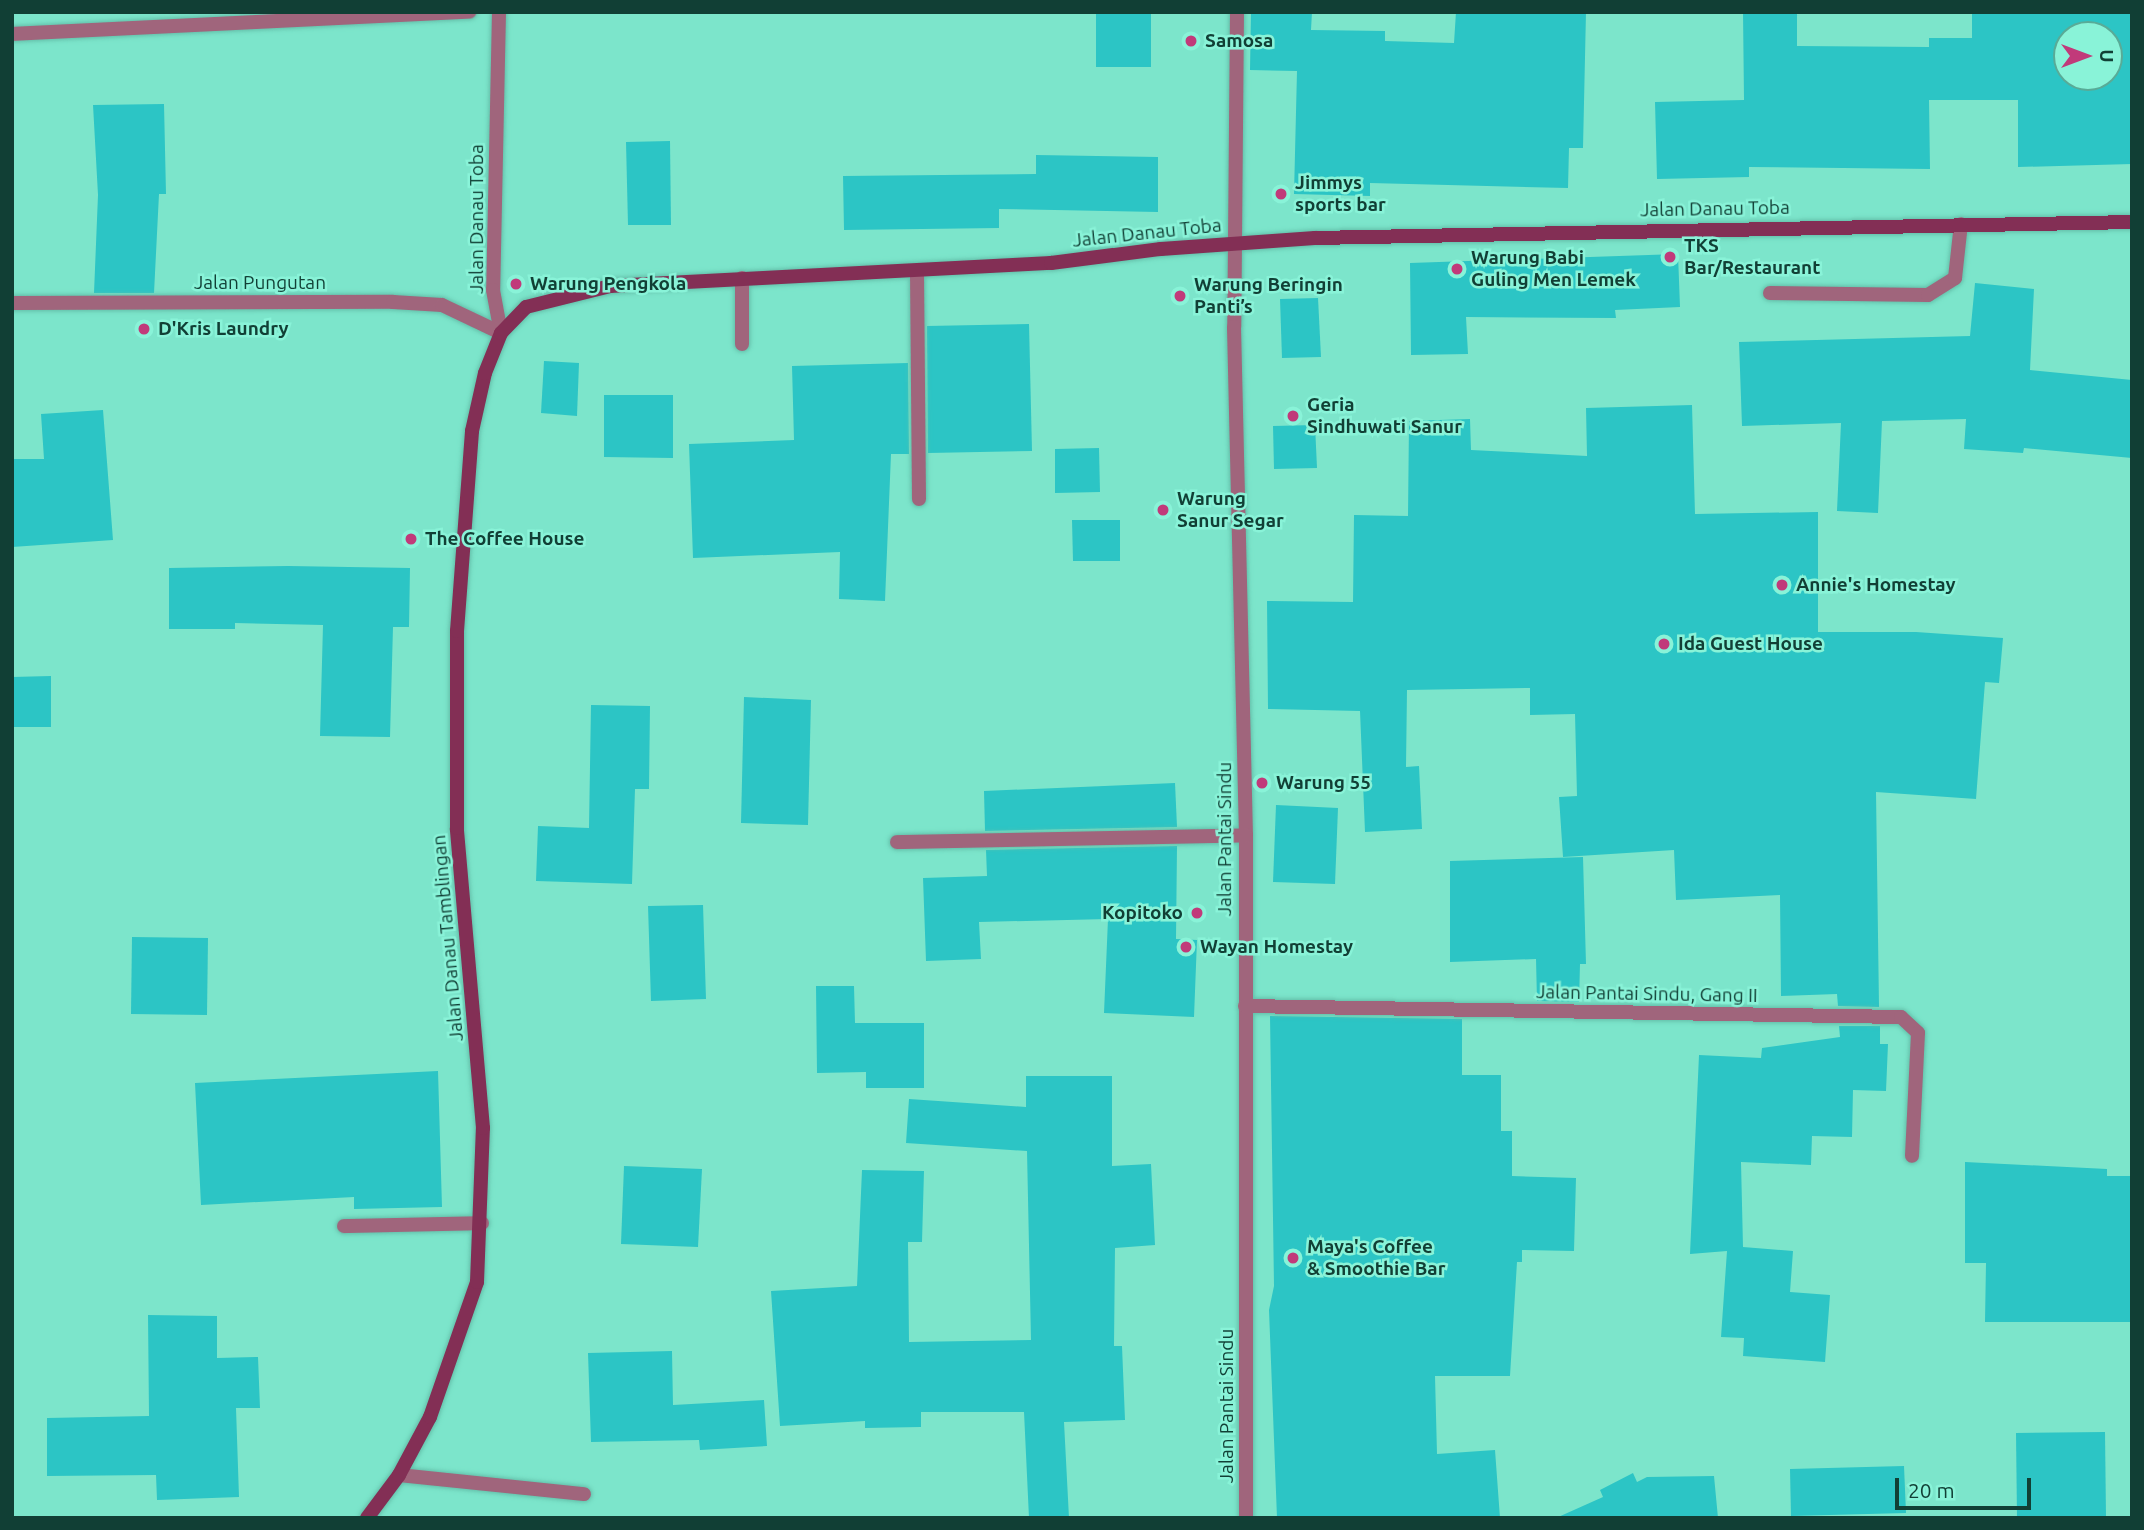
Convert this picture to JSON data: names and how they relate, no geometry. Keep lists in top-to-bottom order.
{
  "streets": {
    "street": [
      "Jalan Danau Toba",
      "Jalan Pungutan",
      "Jalan Pantai Sindu",
      "Jalan Danau Tamblingan",
      "Jalan Pantai Sindu, Gang II"
    ]
  },
  "crossings": [
    ["Jalan Danau Toba", "Jalan Pungutan"],
    ["Jalan Danau Toba", "Jalan Pantai Sindu"],
    ["Jalan Danau Toba", "Jalan Danau Tamblingan"],
    ["Jalan Pungutan", "Jalan Danau Tamblingan"],
    ["Jalan Pantai Sindu", "Jalan Pantai Sindu, Gang II"]
  ],
  "places": [
    "Samosa",
    "Jimmys sports bar",
    "TKS Bar/Restaurant",
    "Warung Babi Guling Men Lemek",
    "Warung Pengkola",
    "Warung Beringin Panti’s",
    "D'Kris Laundry",
    "Geria Sindhuwati Sanur",
    "Warung Sanur Segar",
    "The Coffee House",
    "Annie's Homestay",
    "Ida Guest House",
    "Warung 55",
    "Kopitoko",
    "Wayan Homestay",
    "Maya's Coffee & Smoothie Bar"
  ],
  "scale_bar": "20 m",
  "north": "right"
}
